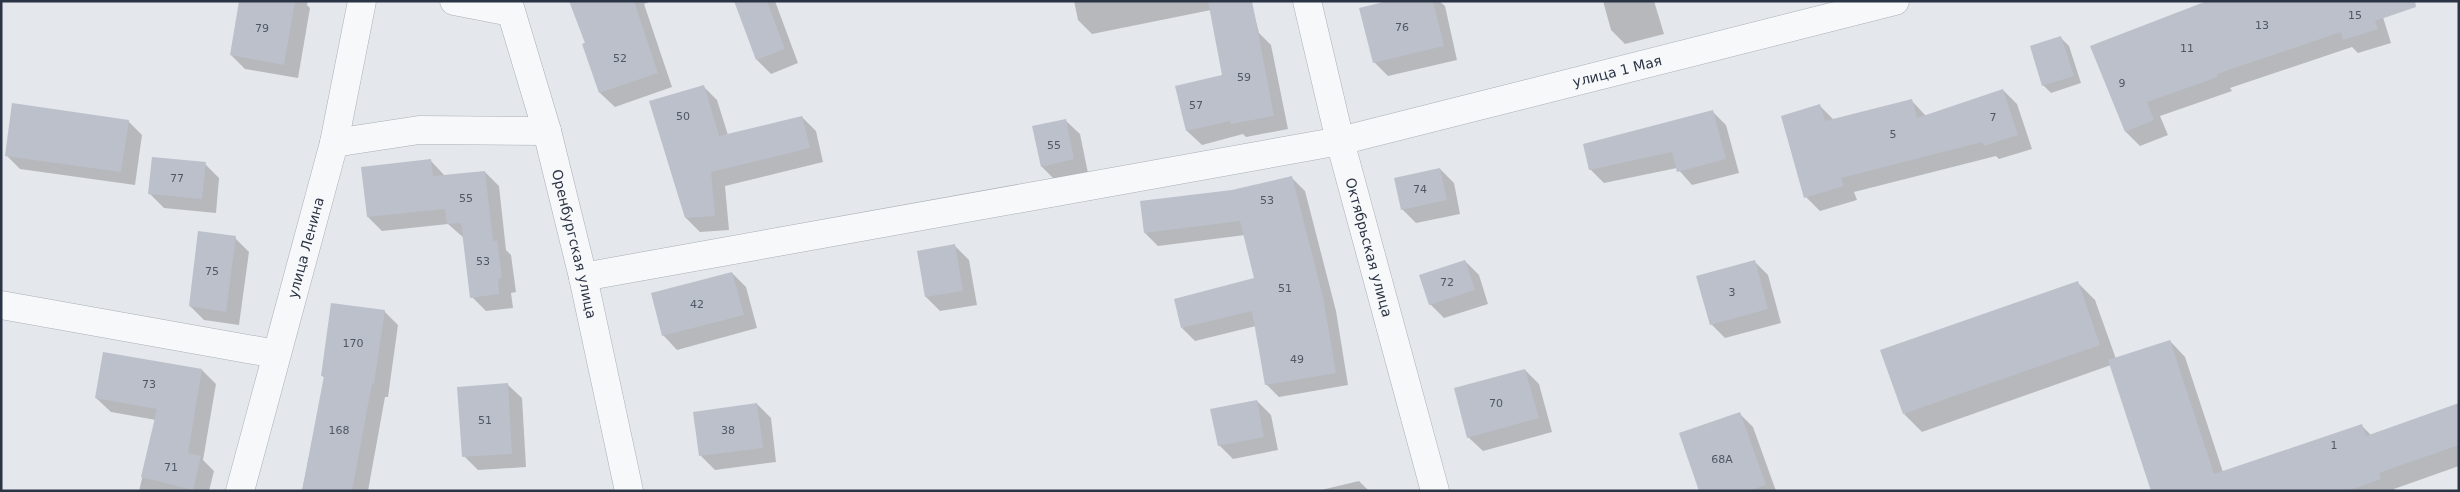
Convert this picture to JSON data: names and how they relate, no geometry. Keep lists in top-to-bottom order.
{
  "streets": {
    "street": [
      "улица 1 Мая",
      "Оренбургская улица",
      "улица Ленина",
      "Октябрьская улица"
    ]
  },
  "crossings": [
    ["улица 1 Мая", "Оренбургская улица"],
    ["улица 1 Мая", "Октябрьская улица"]
  ],
  "house_numbers": [
    "15",
    "13",
    "76",
    "79",
    "11",
    "52",
    "59",
    "9",
    "57",
    "50",
    "7",
    "5",
    "55",
    "77",
    "74",
    "55",
    "53",
    "53",
    "75",
    "72",
    "51",
    "3",
    "42",
    "170",
    "49",
    "73",
    "70",
    "51",
    "168",
    "38",
    "1",
    "68А",
    "71"
  ]
}
